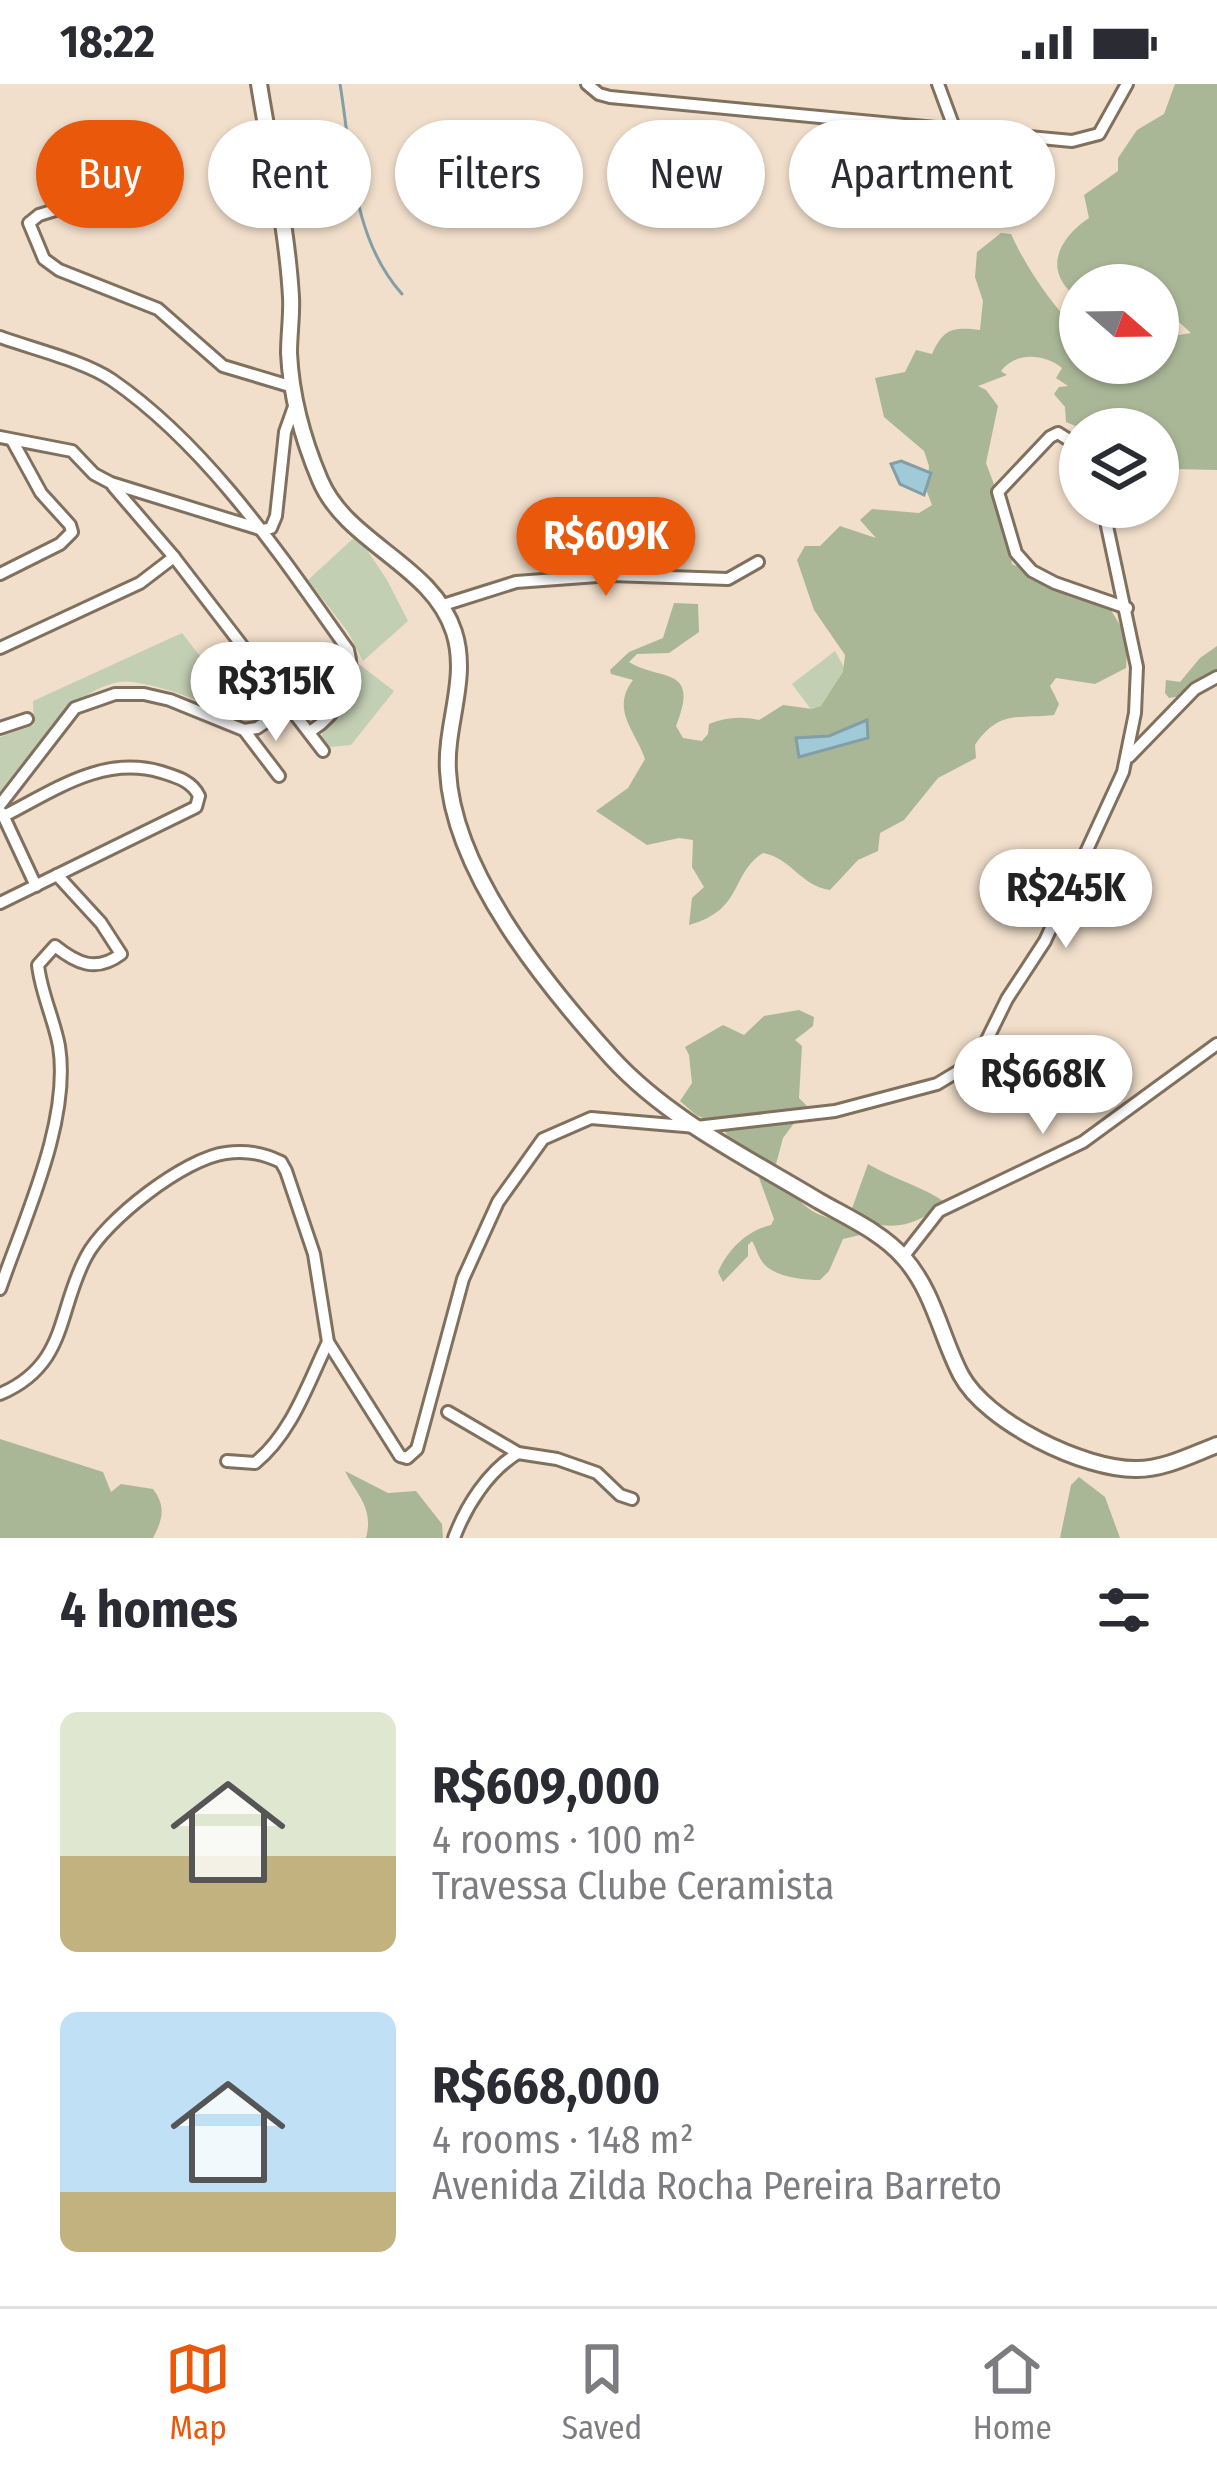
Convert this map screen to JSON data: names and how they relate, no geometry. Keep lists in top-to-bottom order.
{
  "north": "right",
  "page": {
    "status": "18:22",
    "chip": [
      "Buy",
      "Rent",
      "Filters",
      "New",
      "Apartment"
    ],
    "price": [
      "R$609K",
      "R$315K",
      "R$245K",
      "R$668K"
    ],
    "heading": "4 homes",
    "list": [
      {
        "name": "R$609,000",
        "note": "4 rooms · 100 m² · Travessa Clube Ceramista"
      },
      {
        "name": "R$668,000",
        "note": "4 rooms · 148 m² · Avenida Zilda Rocha Pereira Barreto"
      }
    ],
    "tabs": ["Map", "Saved", "Home"]
  }
}
